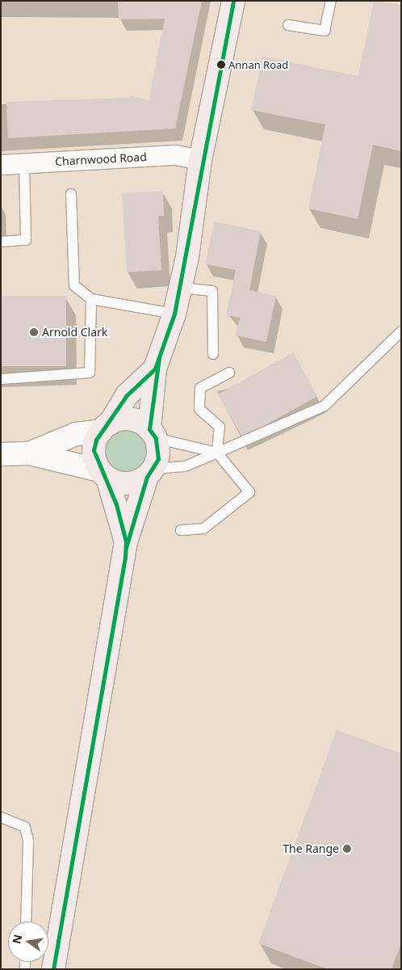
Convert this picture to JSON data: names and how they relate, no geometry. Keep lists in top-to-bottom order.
{
  "streets": {
    "street": ["Charnwood Road"]
  },
  "places": ["Annan Road", "Arnold Clark", "The Range"],
  "north": "left"
}
